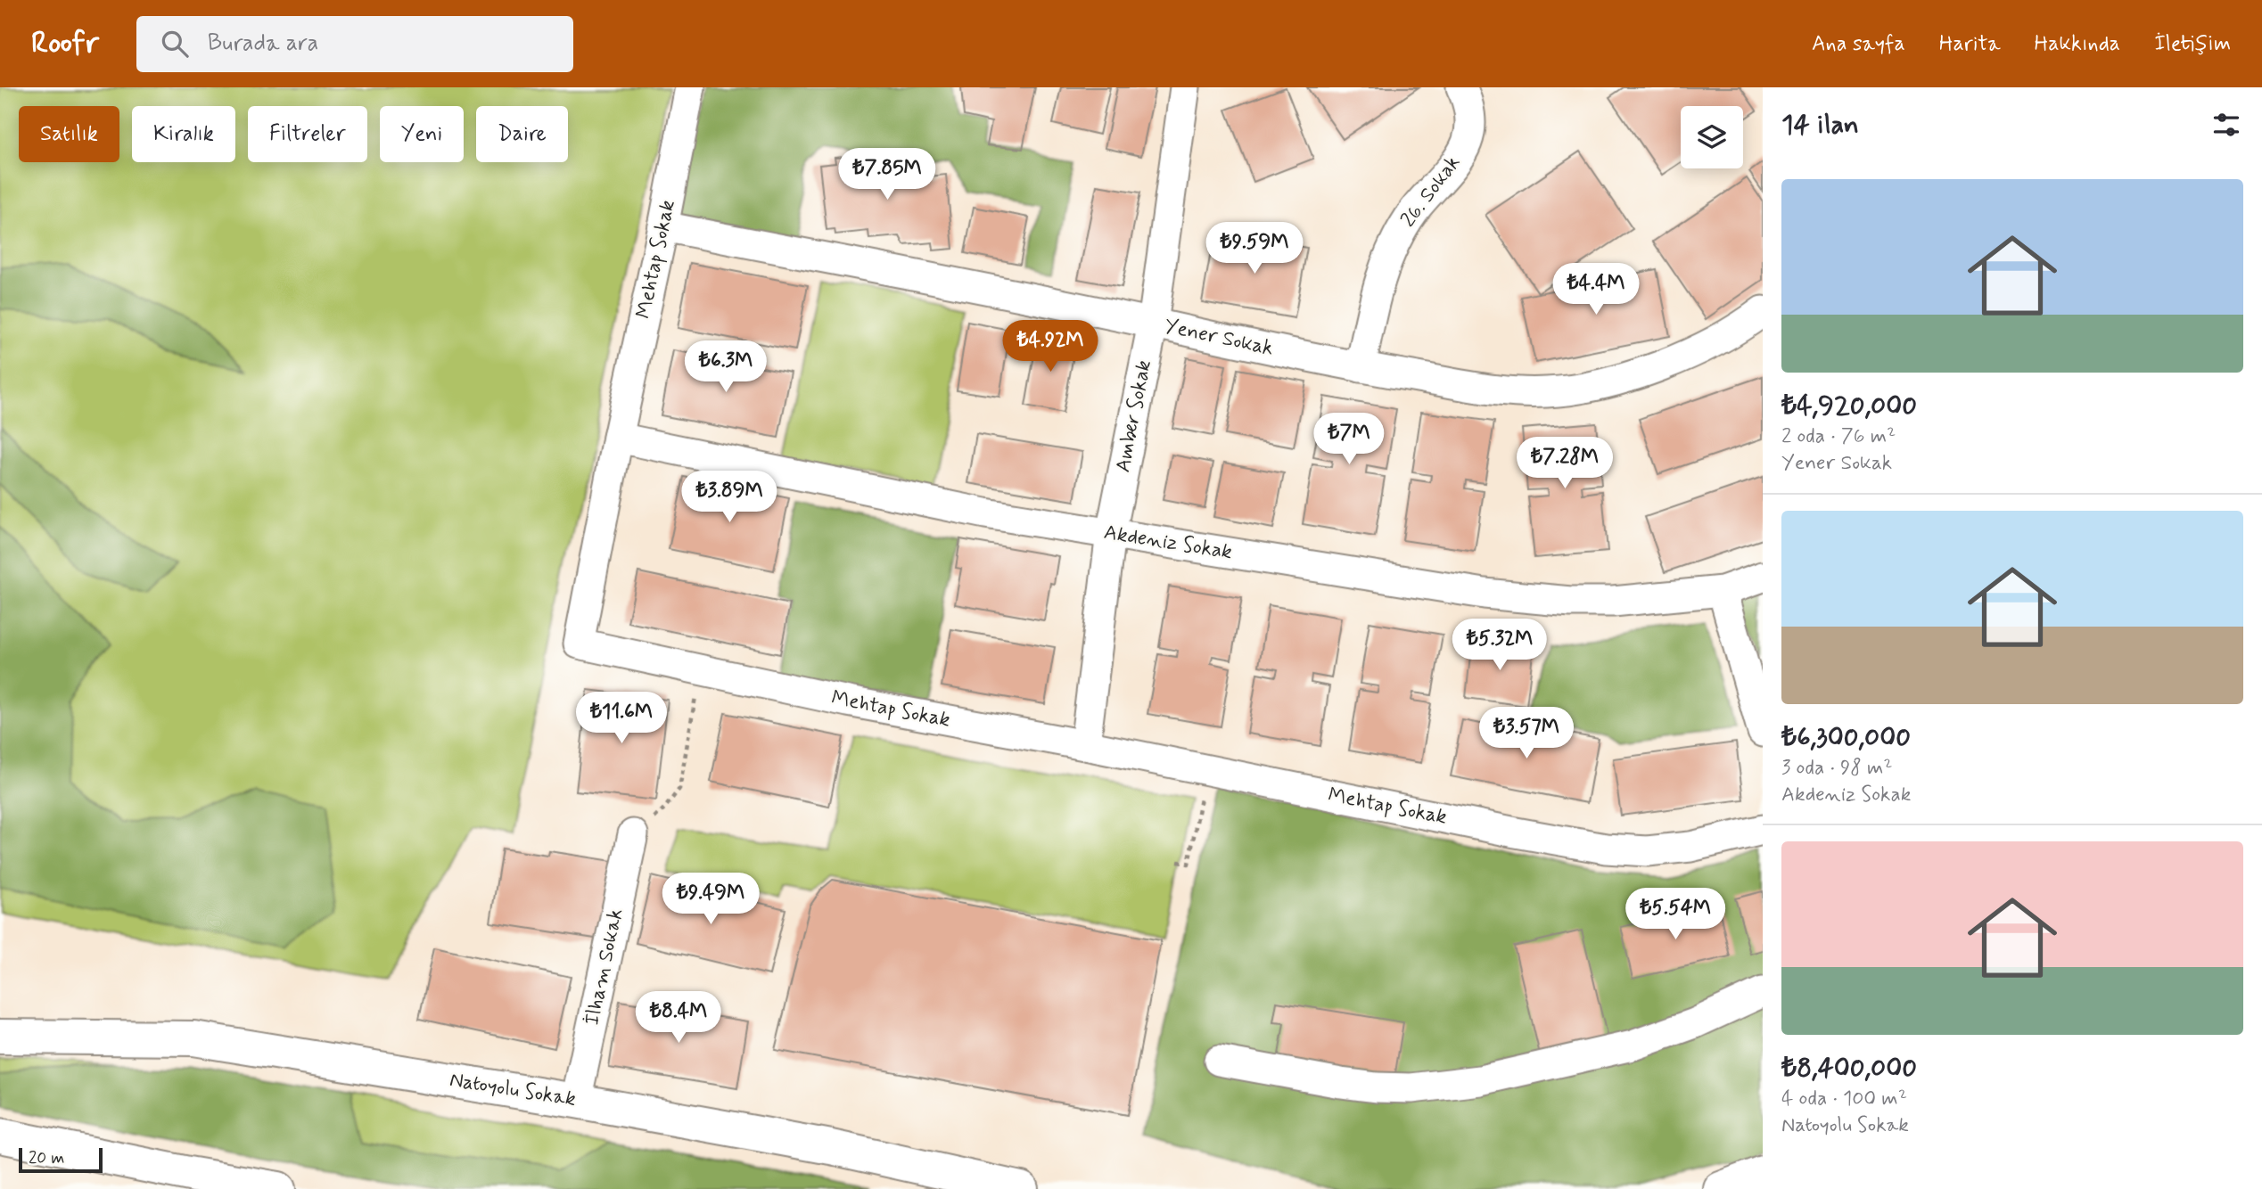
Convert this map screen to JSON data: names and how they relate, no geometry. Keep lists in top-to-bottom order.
{
  "streets": {
    "main road": ["Natoyolu Sokak"],
    "street": [
      "26. Sokak",
      "Mehtap Sokak",
      "Yener Sokak",
      "Amber Sokak",
      "Akdeniz Sokak",
      "İlham Sokak"
    ]
  },
  "crossings": [
    ["26. Sokak", "Yener Sokak"],
    ["Mehtap Sokak", "Yener Sokak"],
    ["Mehtap Sokak", "Amber Sokak"],
    ["Mehtap Sokak", "Akdeniz Sokak"],
    ["Yener Sokak", "Amber Sokak"],
    ["Amber Sokak", "Akdeniz Sokak"],
    ["İlham Sokak", "Natoyolu Sokak"]
  ],
  "scale_bar": "20 m",
  "page": {
    "header": "Roofr",
    "search": "Burada ara",
    "nav": [
      "Ana sayfa",
      "Harita",
      "Hakkında",
      "İletişim"
    ],
    "heading": "14 ilan",
    "chip": [
      "Satılık",
      "Kiralık",
      "Filtreler",
      "Yeni",
      "Daire"
    ],
    "price": [
      "₺7.85M",
      "₺9.59M",
      "₺4.4M",
      "₺4.92M",
      "₺6.3M",
      "₺7M",
      "₺7.28M",
      "₺3.89M",
      "₺5.32M",
      "₺11.6M",
      "₺3.57M",
      "₺9.49M",
      "₺5.54M",
      "₺8.4M"
    ],
    "list": [
      {
        "name": "₺4,920,000",
        "note": "2 oda · 76 m² · Yener Sokak"
      },
      {
        "name": "₺6,300,000",
        "note": "3 oda · 98 m² · Akdeniz Sokak"
      },
      {
        "name": "₺8,400,000",
        "note": "4 oda · 100 m² · Natoyolu Sokak"
      }
    ],
    "scale": "20 m"
  }
}
